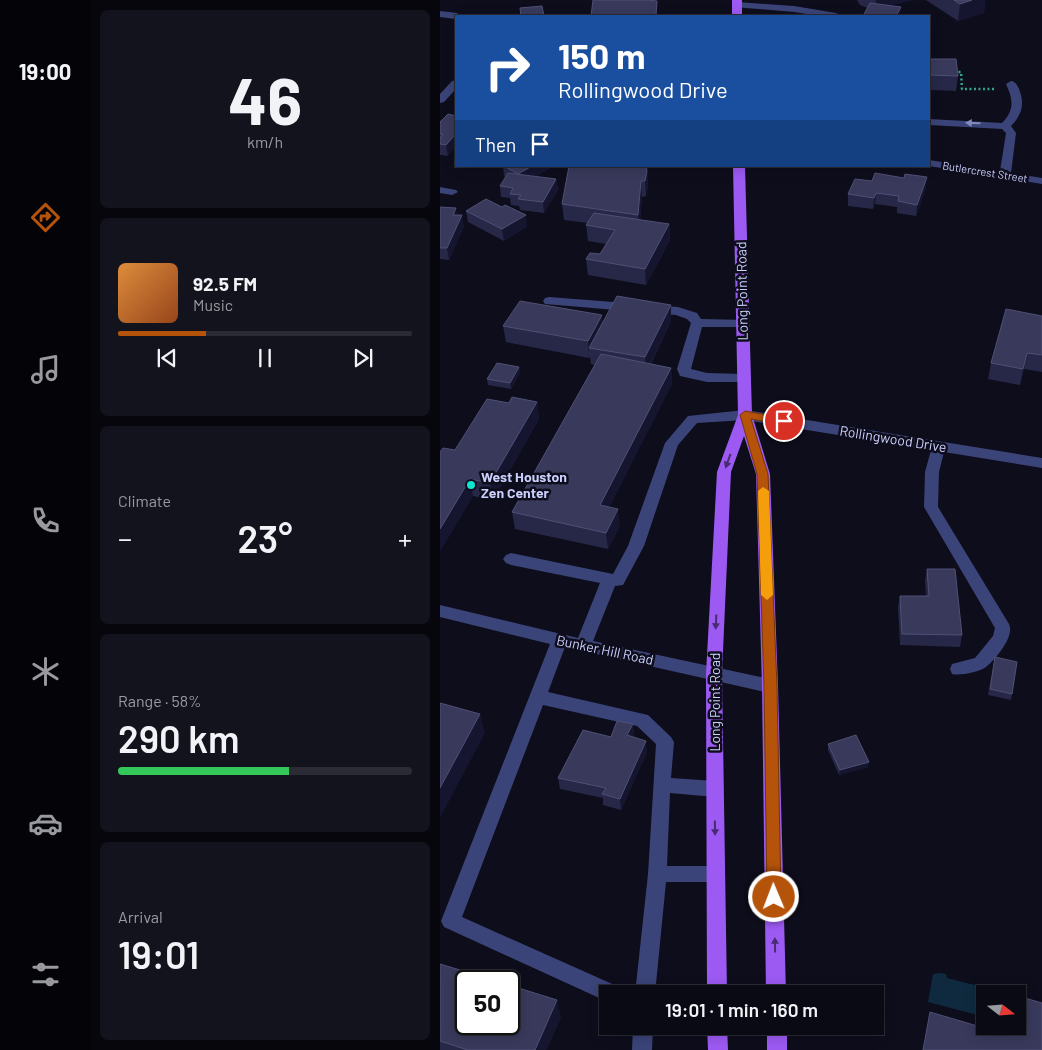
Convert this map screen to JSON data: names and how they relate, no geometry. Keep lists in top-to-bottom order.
{
  "streets": {
    "main road": ["Long Point Road"],
    "street": ["Butlercrest Street", "Rollingwood Drive", "Bunker Hill Road"]
  },
  "crossings": [
    ["Long Point Road", "Rollingwood Drive"],
    ["Long Point Road", "Bunker Hill Road"]
  ],
  "places": ["West Houston Zen Center"],
  "north": "right",
  "page": {
    "tabs": "19:00",
    "tile": [
      ["46", "km/h"],
      "Climate",
      ["Range · 58%", "290 km"],
      ["Arrival", "19:01"]
    ],
    "turn": ["150 m", "Rollingwood Drive"],
    "then": "Then",
    "song": ["92.5 FM", "Music"],
    "heat": ["−", "23°", "+"],
    "limit": "50",
    "trip": "19:01 · 1 min · 160 m"
  }
}
